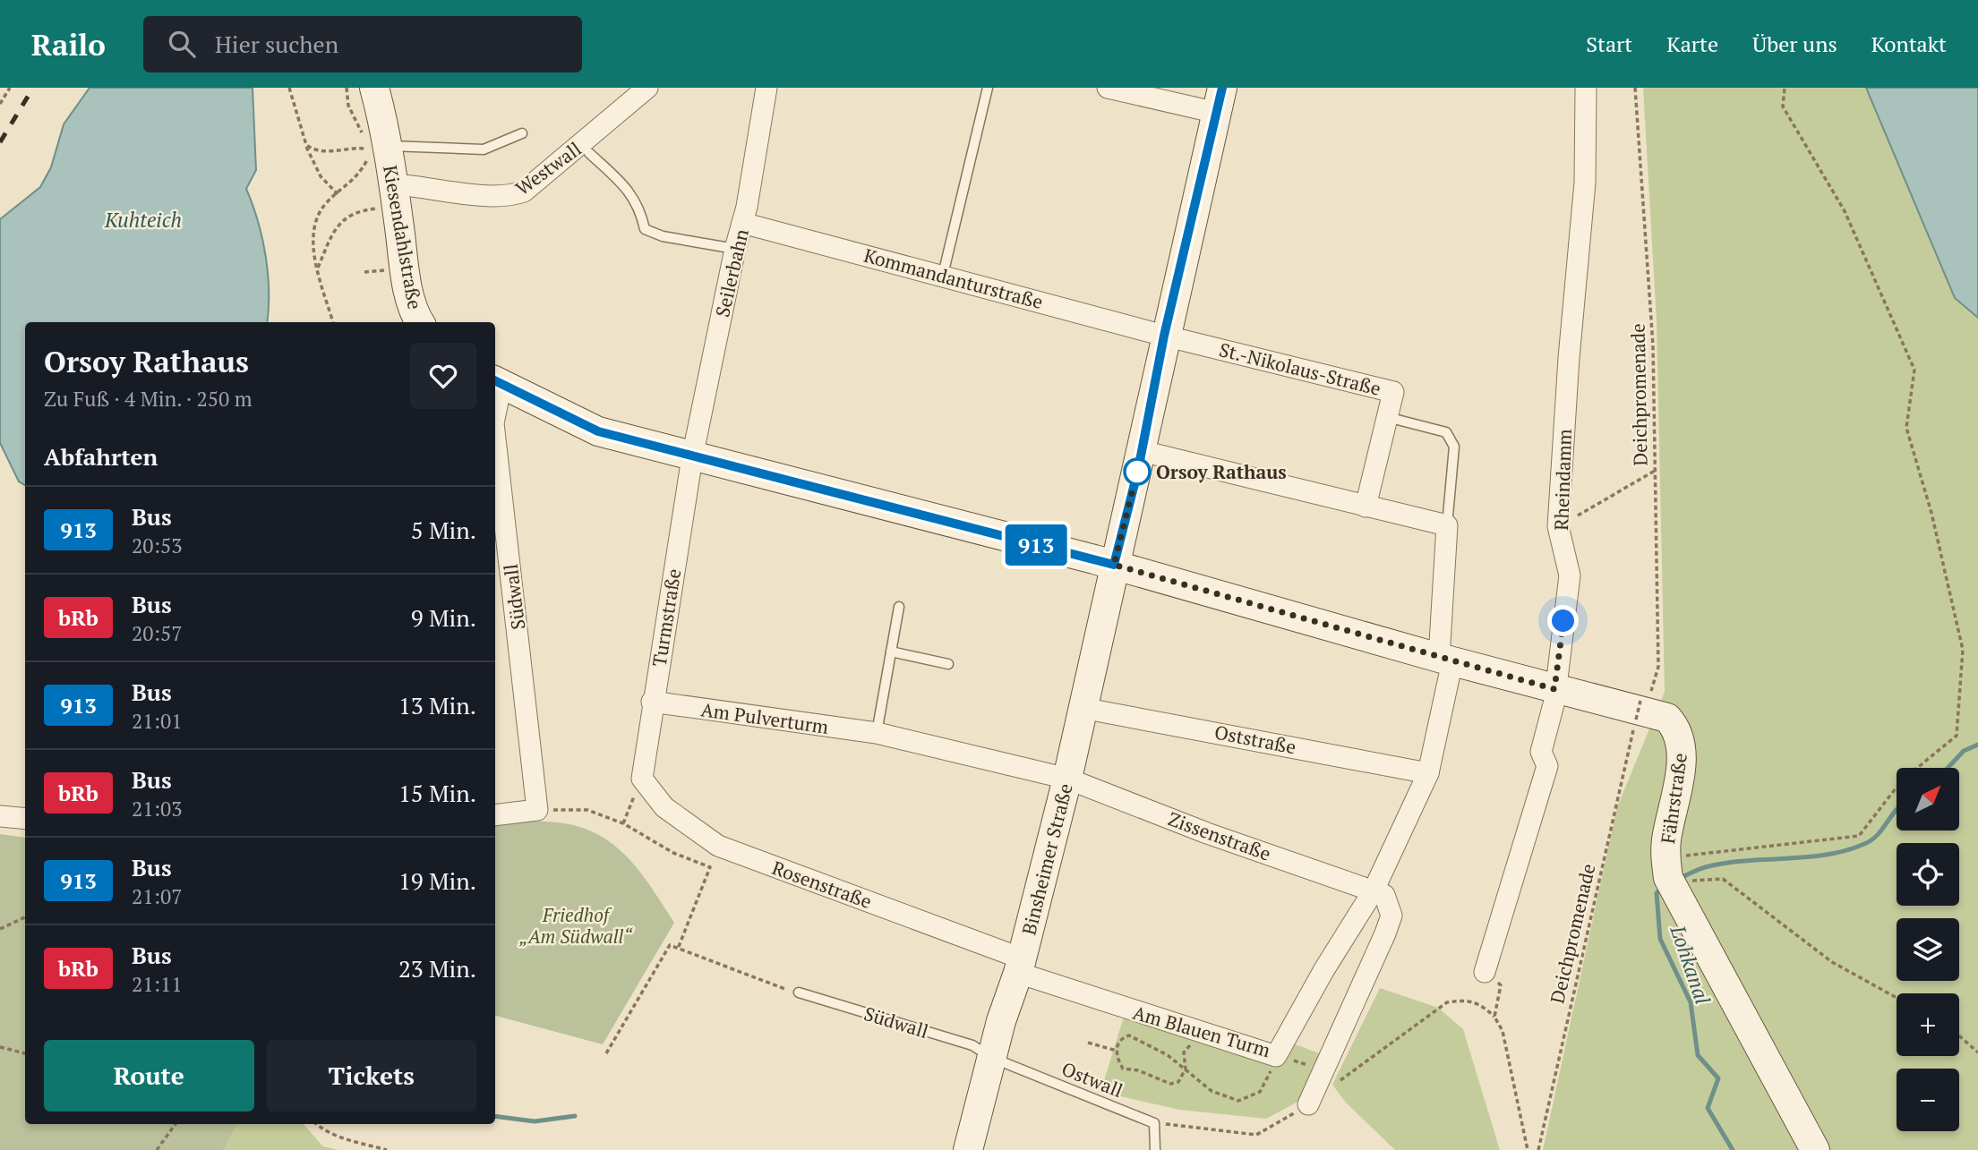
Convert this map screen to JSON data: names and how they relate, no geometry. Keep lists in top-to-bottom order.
{
  "streets": {
    "main road": ["Kiesendahlstraße", "Fährstraße", "Binsheimer Straße"],
    "street": [
      "Westwall",
      "Seilerbahn",
      "Kommandanturstraße",
      "St.-Nikolaus-Straße",
      "Rheindamm",
      "Südwall",
      "Turmstraße",
      "Am Pulverturm",
      "Oststraße",
      "Zissenstraße",
      "Rosenstraße",
      "Am Blauen Turm"
    ],
    "lane": ["Ostwall"],
    "path": ["Deichpromenade"]
  },
  "crossings": [
    ["Westwall", "Kiesendahlstraße"],
    ["Seilerbahn", "Kommandanturstraße"],
    ["Seilerbahn", "Turmstraße"],
    ["Kommandanturstraße", "St.-Nikolaus-Straße"],
    ["Kommandanturstraße", "Binsheimer Straße"],
    ["St.-Nikolaus-Straße", "Binsheimer Straße"],
    ["Rheindamm", "Fährstraße"],
    ["Südwall", "Binsheimer Straße"],
    ["Südwall", "Ostwall"],
    ["Turmstraße", "Am Pulverturm"],
    ["Turmstraße", "Rosenstraße"],
    ["Am Pulverturm", "Zissenstraße"],
    ["Am Pulverturm", "Binsheimer Straße"],
    ["Oststraße", "Binsheimer Straße"],
    ["Zissenstraße", "Binsheimer Straße"],
    ["Zissenstraße", "Am Blauen Turm"],
    ["Binsheimer Straße", "Rosenstraße"],
    ["Binsheimer Straße", "Am Blauen Turm"],
    ["Binsheimer Straße", "Ostwall"],
    ["Rosenstraße", "Am Blauen Turm"]
  ],
  "water": ["Kuhteich", "Lohkanal"],
  "parks": ["Friedhof „Am Südwall“"],
  "places": ["Orsoy Rathaus"],
  "lines": ["bus line 913"],
  "north": "top right",
  "page": {
    "header": "Railo",
    "search": "Hier suchen",
    "nav": [
      "Start",
      "Karte",
      "Über uns",
      "Kontakt"
    ],
    "on_map": "913",
    "heading": [
      ["Orsoy Rathaus", "Zu Fuß · 4 Min. · 250 m"],
      "Abfahrten"
    ],
    "list": [
      {
        "mark": "913",
        "name": "Bus",
        "note": "20:53",
        "value": "5 Min."
      },
      {
        "mark": "bRb",
        "name": "Bus",
        "note": "20:57",
        "value": "9 Min."
      },
      {
        "mark": "913",
        "name": "Bus",
        "note": "21:01",
        "value": "13 Min."
      },
      {
        "mark": "bRb",
        "name": "Bus",
        "note": "21:03",
        "value": "15 Min."
      },
      {
        "mark": "913",
        "name": "Bus",
        "note": "21:07",
        "value": "19 Min."
      },
      {
        "mark": "bRb",
        "name": "Bus",
        "note": "21:11",
        "value": "23 Min."
      }
    ],
    "map_buttons": ["+", "−"],
    "buttons": ["Route", "Tickets"]
  }
}
